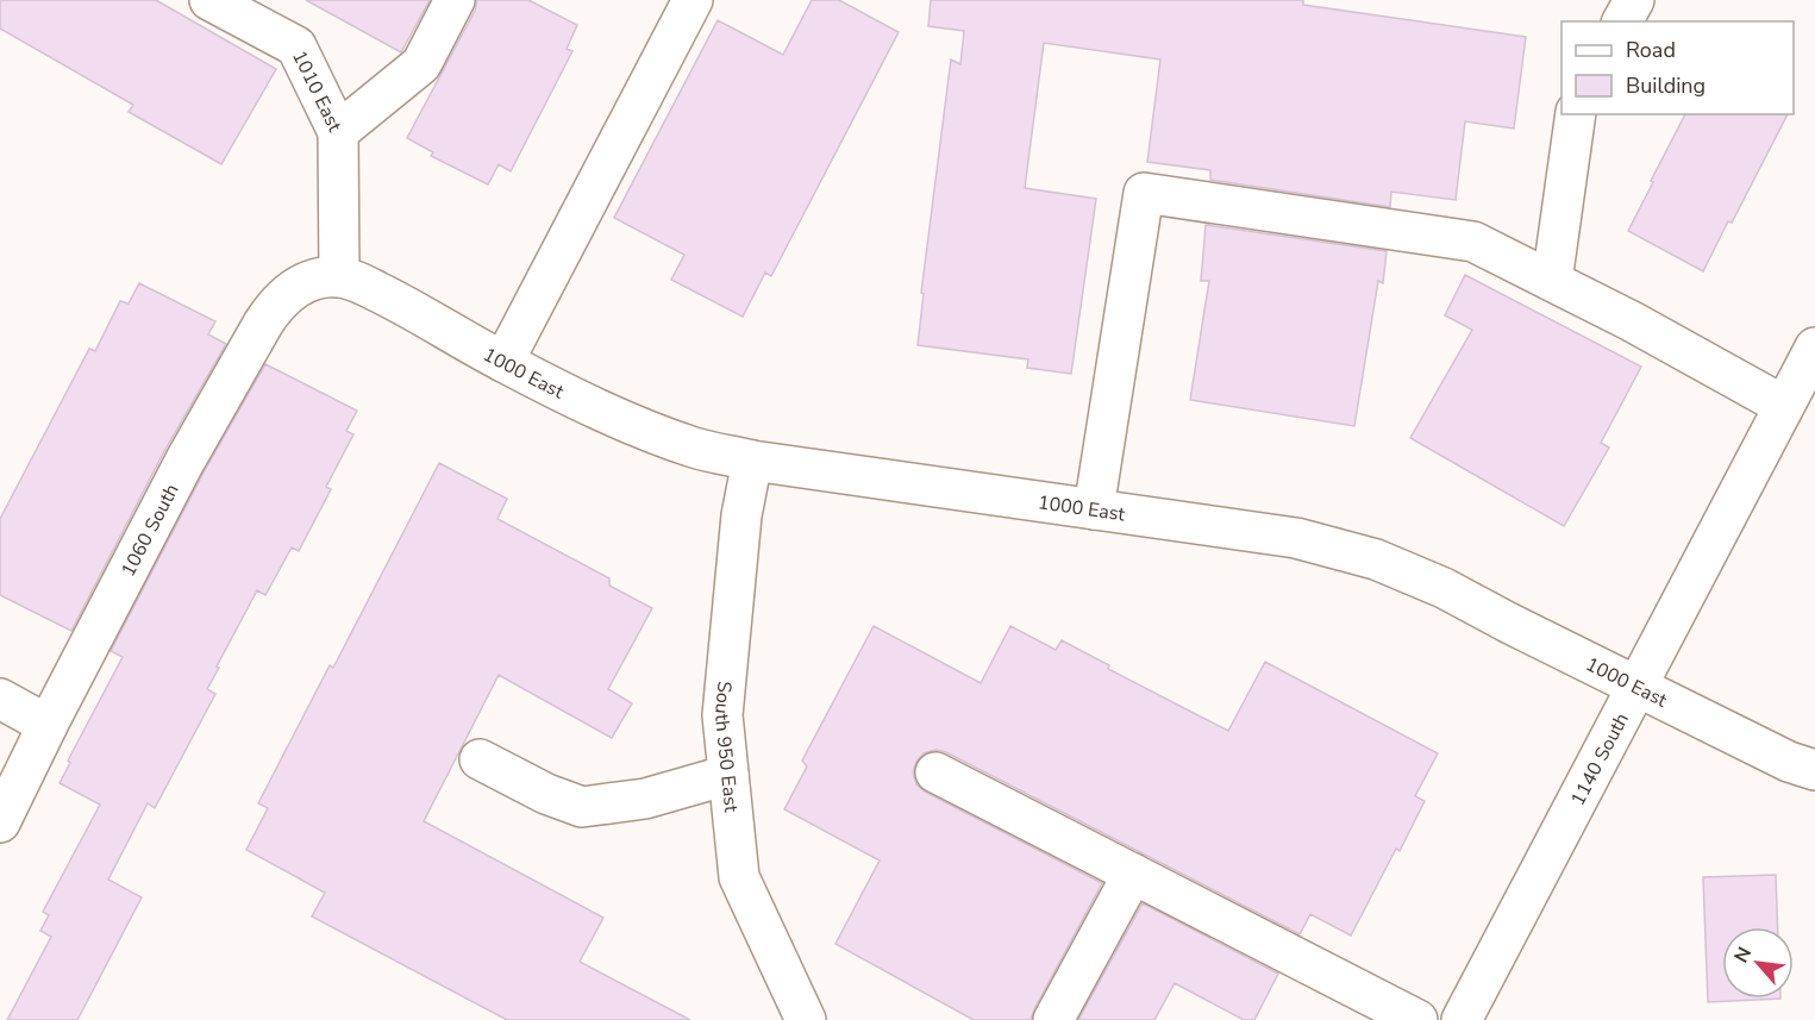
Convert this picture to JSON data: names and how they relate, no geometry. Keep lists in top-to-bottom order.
{
  "streets": {
    "street": [
      "1010 East",
      "1000 East",
      "1060 South",
      "South 950 East",
      "1140 South"
    ]
  },
  "crossings": [
    ["1010 East", "1000 East"],
    ["1010 East", "1060 South"],
    ["1000 East", "1060 South"],
    ["1000 East", "South 950 East"],
    ["1000 East", "1140 South"]
  ],
  "legend": ["Road", "Building"],
  "north": "top left"
}
